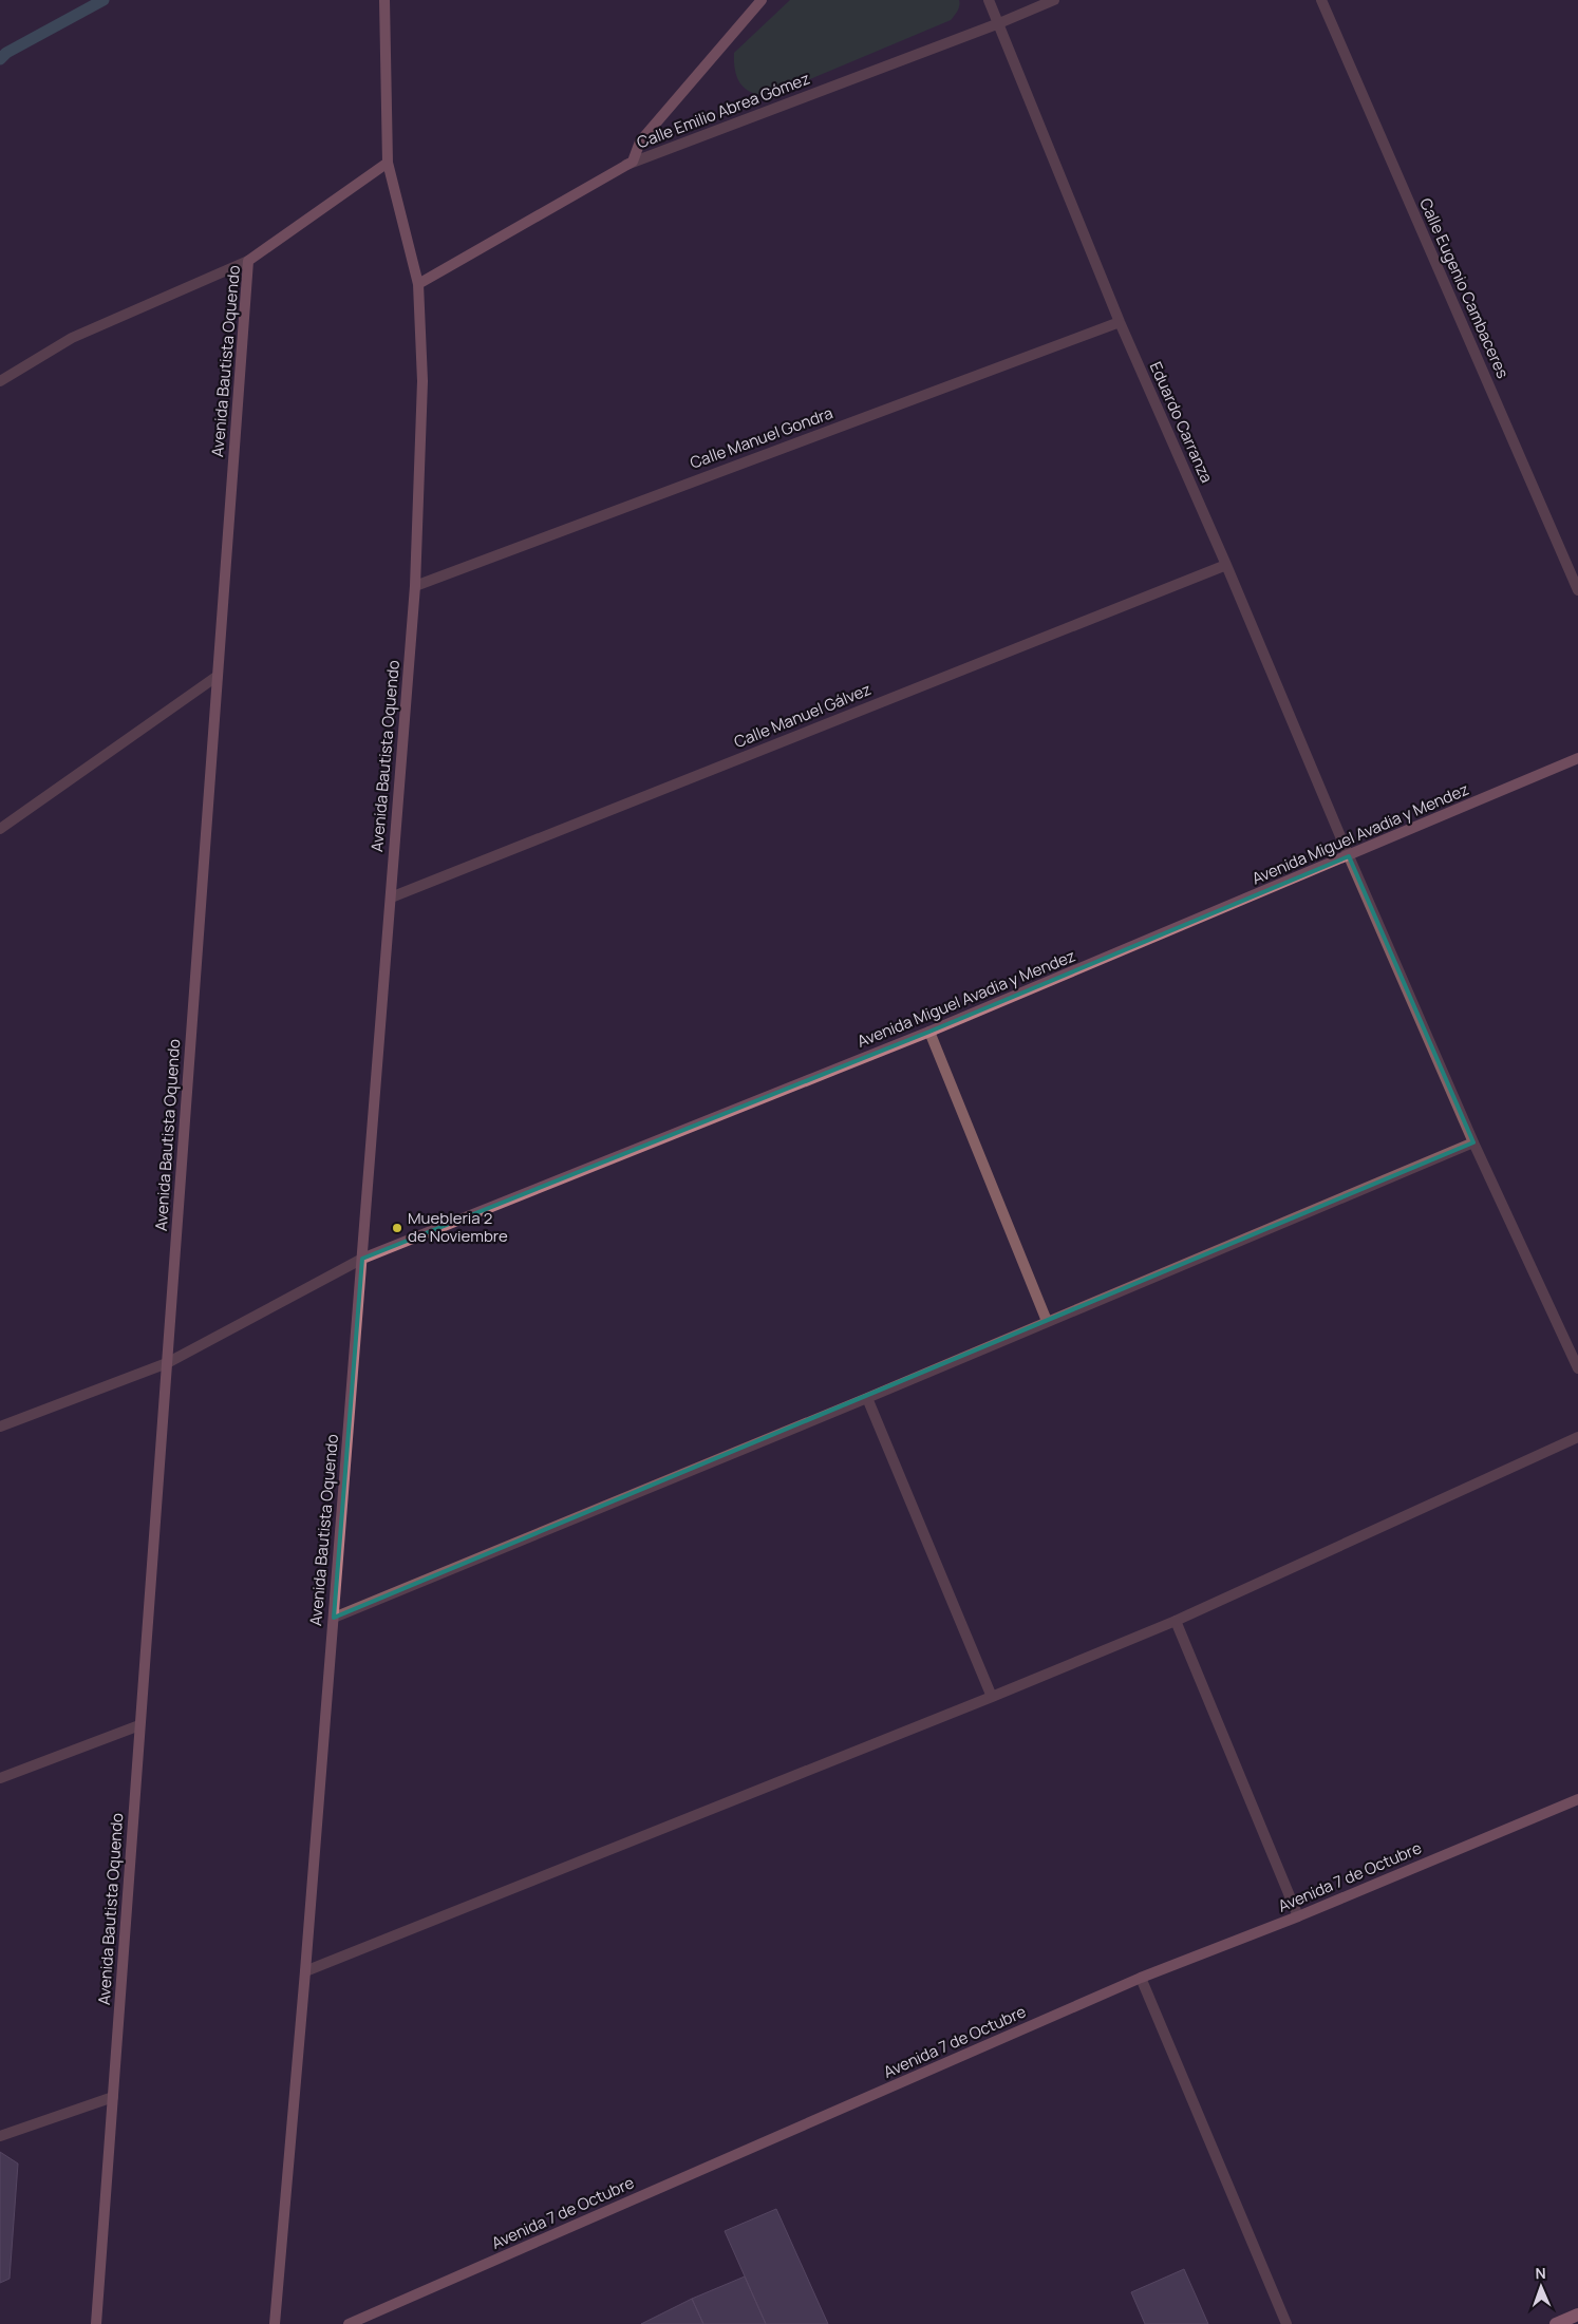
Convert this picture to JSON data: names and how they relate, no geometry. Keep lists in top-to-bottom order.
{
  "streets": {
    "main road": [
      "Calle Emilio Abrea Gómez",
      "Avenida Bautista Oquendo",
      "Avenida Miguel Avadia y Mendez",
      "Avenida 7 de Octubre"
    ],
    "street": [
      "Calle Eugenio Cambaceres",
      "Eduardo Carranza",
      "Calle Manuel Gondra",
      "Calle Manuel Gálvez"
    ]
  },
  "crossings": [
    ["Calle Emilio Abrea Gómez", "Avenida Bautista Oquendo"],
    ["Calle Emilio Abrea Gómez", "Eduardo Carranza"],
    ["Avenida Bautista Oquendo", "Calle Manuel Gondra"],
    ["Avenida Bautista Oquendo", "Calle Manuel Gálvez"],
    ["Avenida Bautista Oquendo", "Avenida Miguel Avadia y Mendez"],
    ["Eduardo Carranza", "Calle Manuel Gondra"],
    ["Eduardo Carranza", "Calle Manuel Gálvez"],
    ["Eduardo Carranza", "Avenida Miguel Avadia y Mendez"]
  ],
  "places": ["Muebleria 2 de Noviembre"],
  "north": "top"
}
